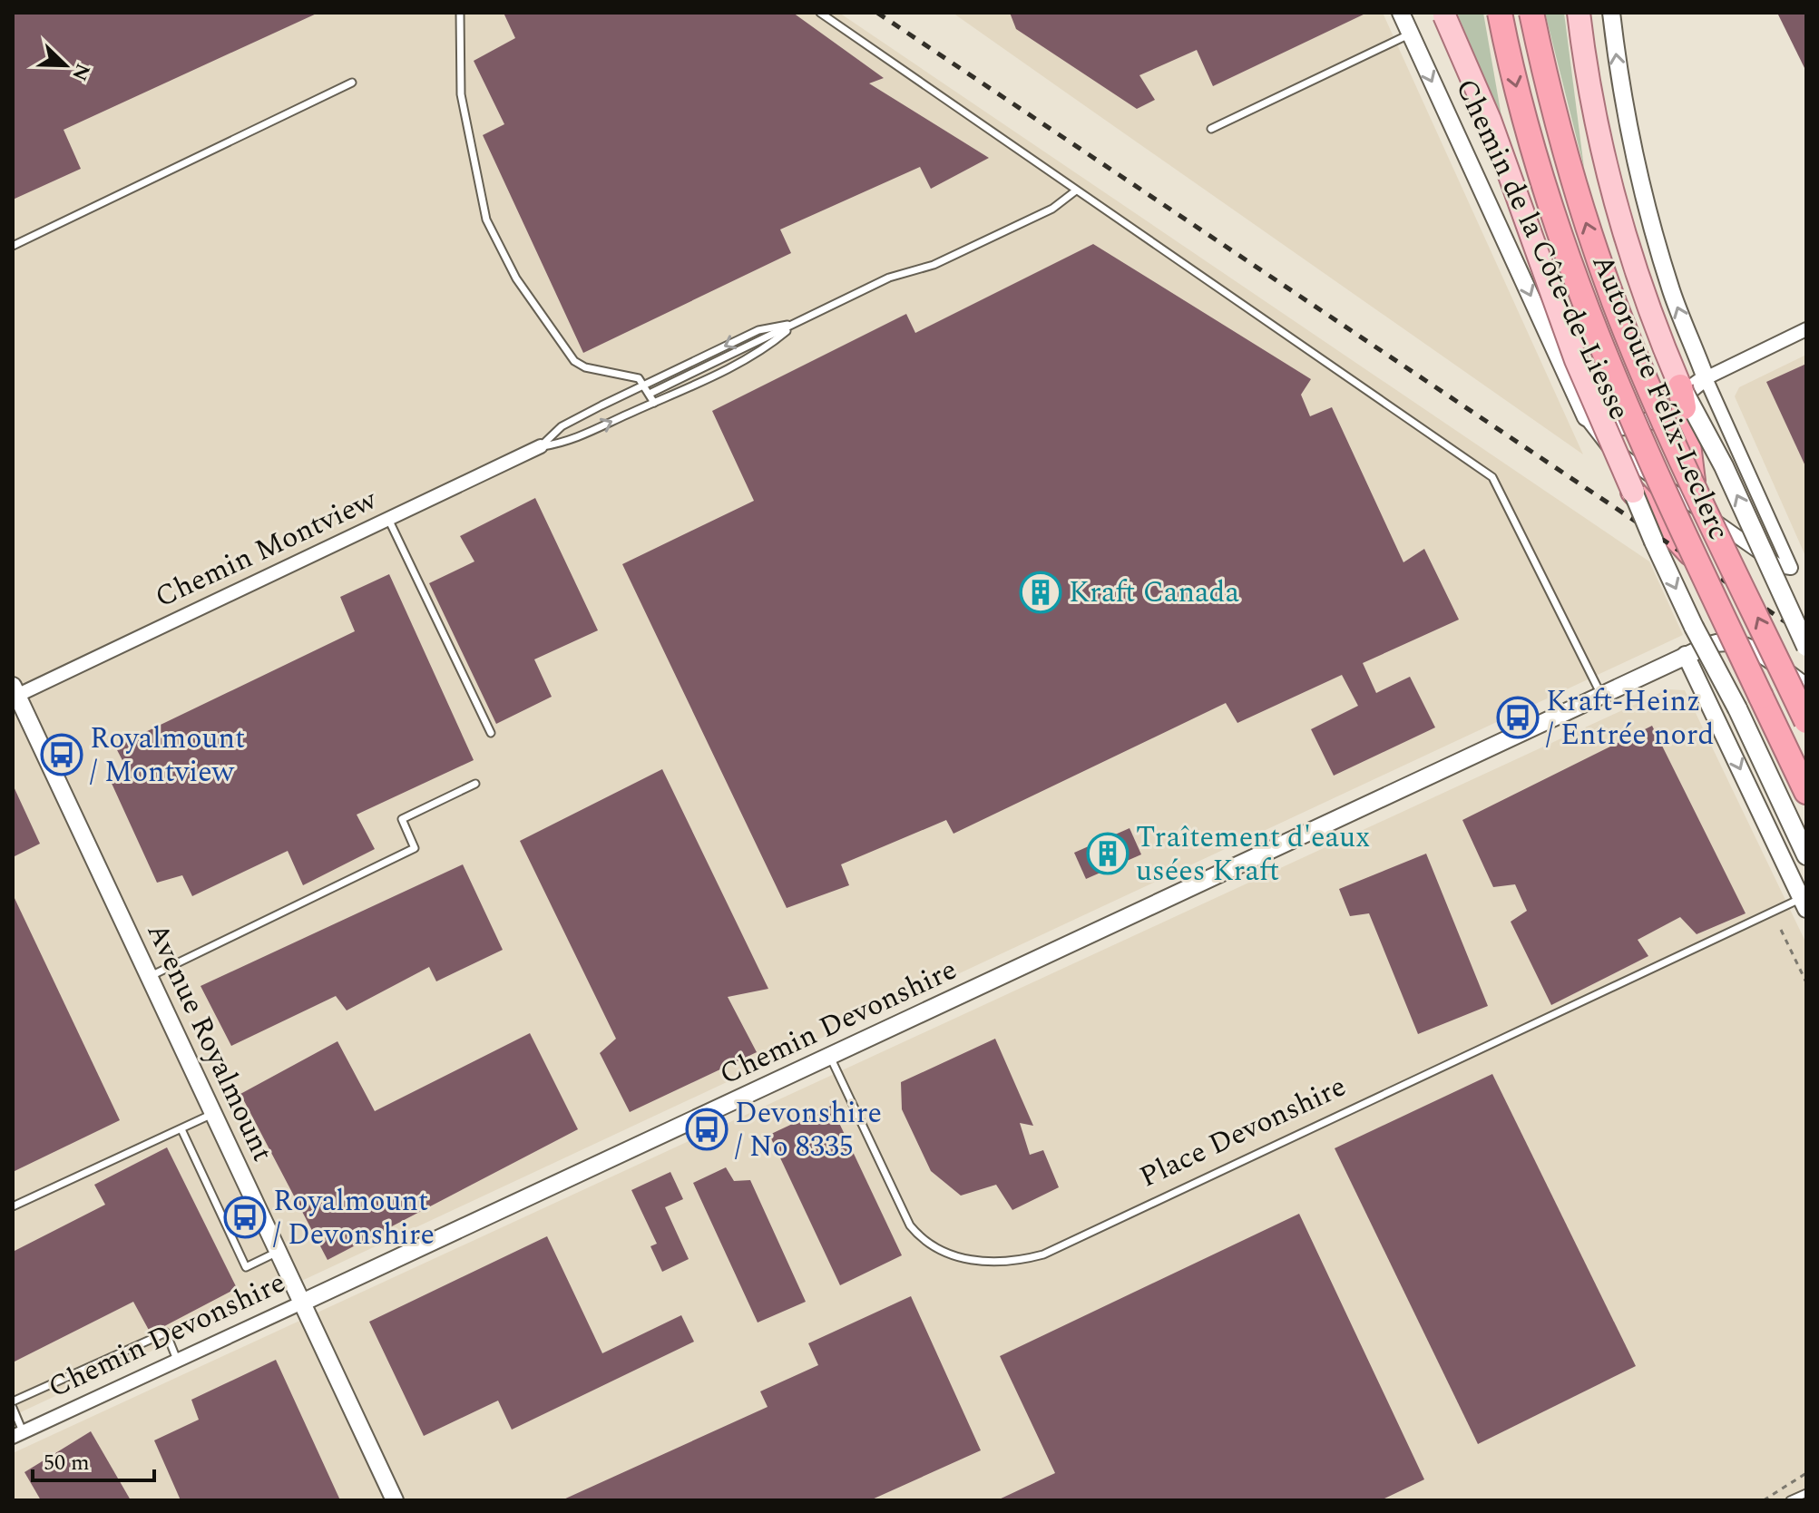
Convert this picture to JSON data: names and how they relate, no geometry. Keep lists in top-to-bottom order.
{
  "streets": {
    "highway": ["Autoroute Félix-Leclerc"],
    "street": [
      "Chemin de la Côte-de-Liesse",
      "Chemin Montview",
      "Chemin Devonshire",
      "Avenue Royalmount"
    ],
    "lane": ["Place Devonshire"]
  },
  "crossings": [
    ["Chemin Montview", "Avenue Royalmount"],
    ["Chemin Devonshire", "Avenue Royalmount"],
    ["Chemin Devonshire", "Place Devonshire"]
  ],
  "places": {
    "building": ["Kraft Canada", "Traîtement d'eaux usées Kraft"],
    "bus stop": [
      "Kraft-Heinz / Entrée nord",
      "Royalmount / Montview",
      "Devonshire / No 8335",
      "Royalmount / Devonshire"
    ]
  },
  "scale_bar": "50 m",
  "north": "bottom right"
}
